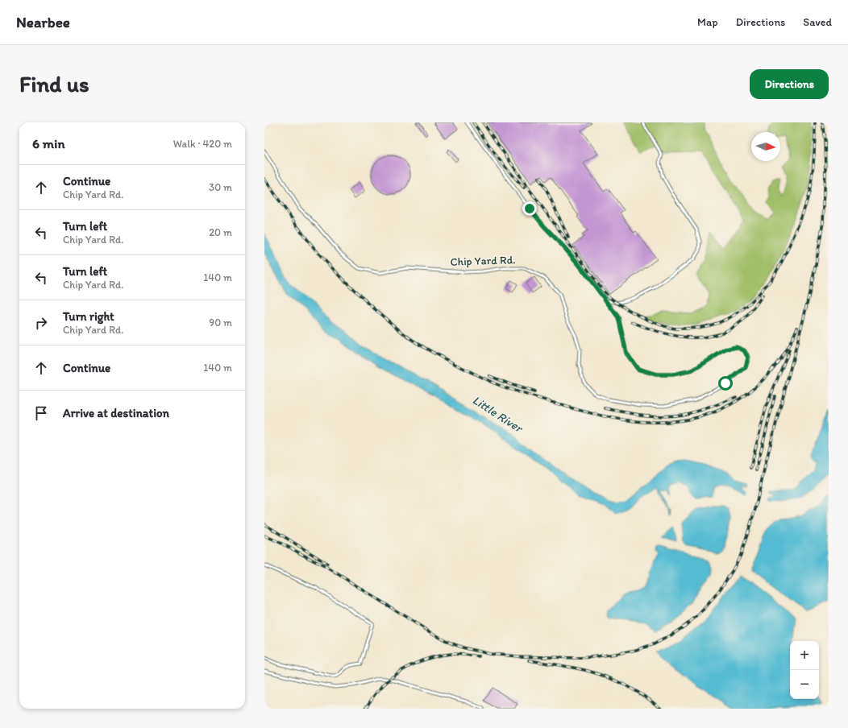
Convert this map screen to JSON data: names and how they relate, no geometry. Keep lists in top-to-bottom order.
{
  "streets": {
    "lane": ["Chip Yard Rd."]
  },
  "water": ["Little River"],
  "north": "right",
  "page": {
    "header": "Nearbee",
    "nav": ["Map", "Directions", "Saved"],
    "buttons": "Directions",
    "title": "Find us",
    "heading": ["6 min", "Walk · 420 m"],
    "list": [
      ["Continue", "Chip Yard Rd.", "30 m"],
      ["Turn left", "Chip Yard Rd.", "20 m"],
      ["Turn left", "Chip Yard Rd.", "140 m"],
      ["Turn right", "Chip Yard Rd.", "90 m"],
      ["Continue", "140 m"],
      "Arrive at destination"
    ],
    "map_buttons": ["+", "−"]
  }
}
